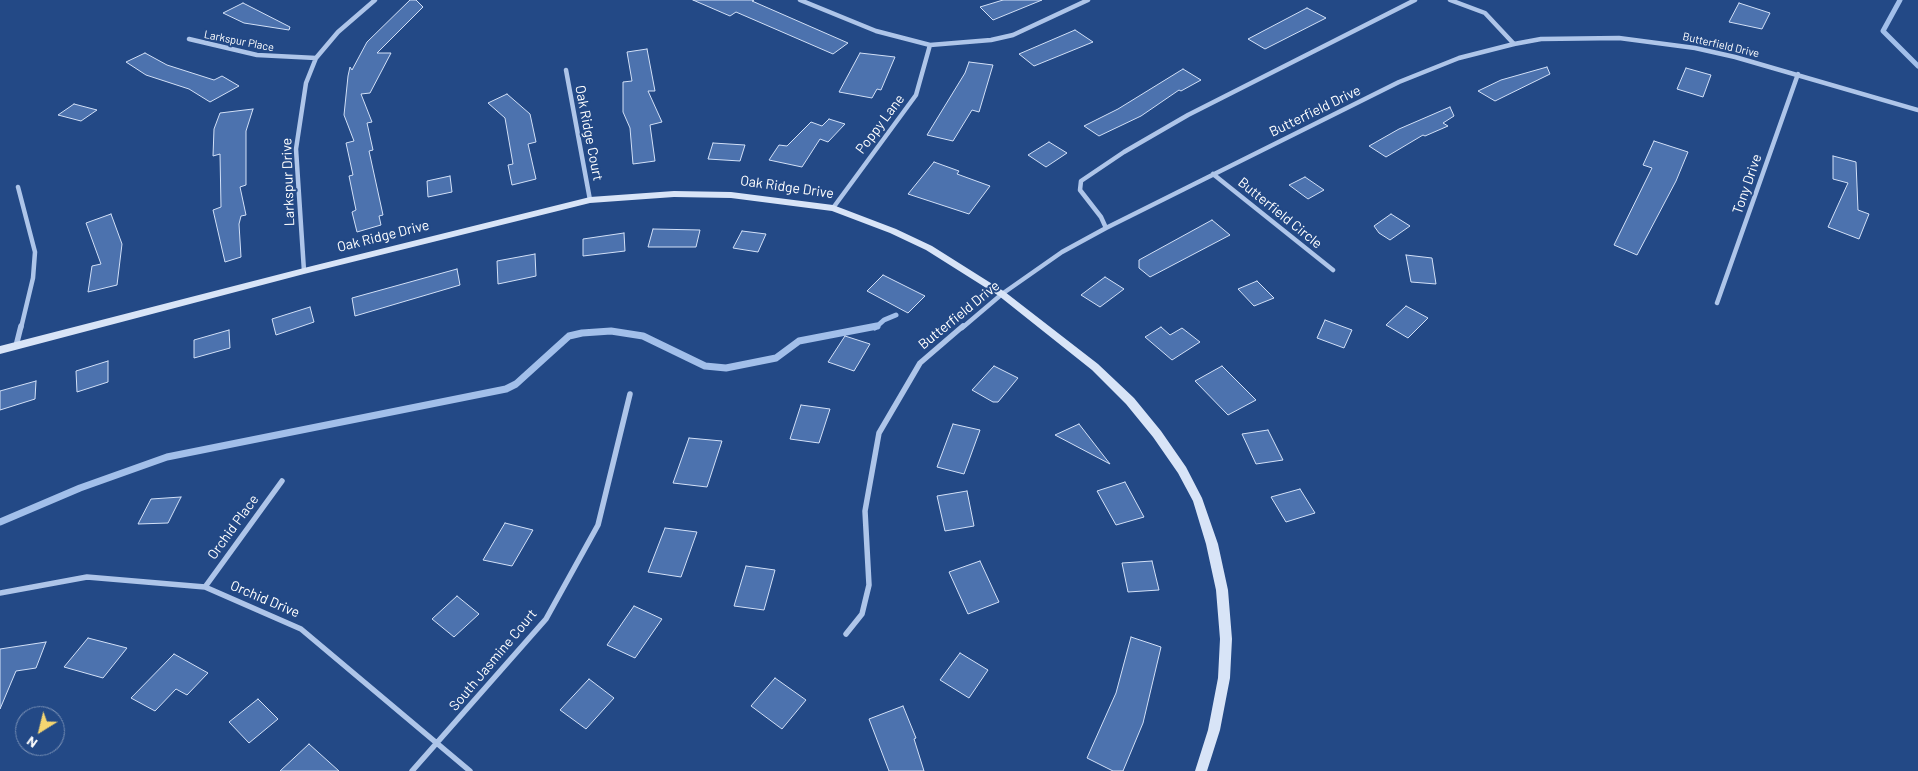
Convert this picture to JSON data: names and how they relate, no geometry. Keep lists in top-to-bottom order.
{
  "streets": {
    "street": [
      "Larkspur Place",
      "Butterfield Drive",
      "Poppy Lane",
      "Oak Ridge Court",
      "Larkspur Drive",
      "Tony Drive",
      "Oak Ridge Drive",
      "Butterfield Circle",
      "Orchid Place",
      "Orchid Drive",
      "South Jasmine Court"
    ]
  },
  "crossings": [
    ["Larkspur Place", "Larkspur Drive"],
    ["Butterfield Drive", "Tony Drive"],
    ["Butterfield Drive", "Oak Ridge Drive"],
    ["Butterfield Drive", "Butterfield Circle"],
    ["Poppy Lane", "Oak Ridge Drive"],
    ["Oak Ridge Court", "Oak Ridge Drive"],
    ["Larkspur Drive", "Oak Ridge Drive"],
    ["Orchid Place", "Orchid Drive"],
    ["Orchid Drive", "South Jasmine Court"]
  ],
  "north": "bottom left"
}
